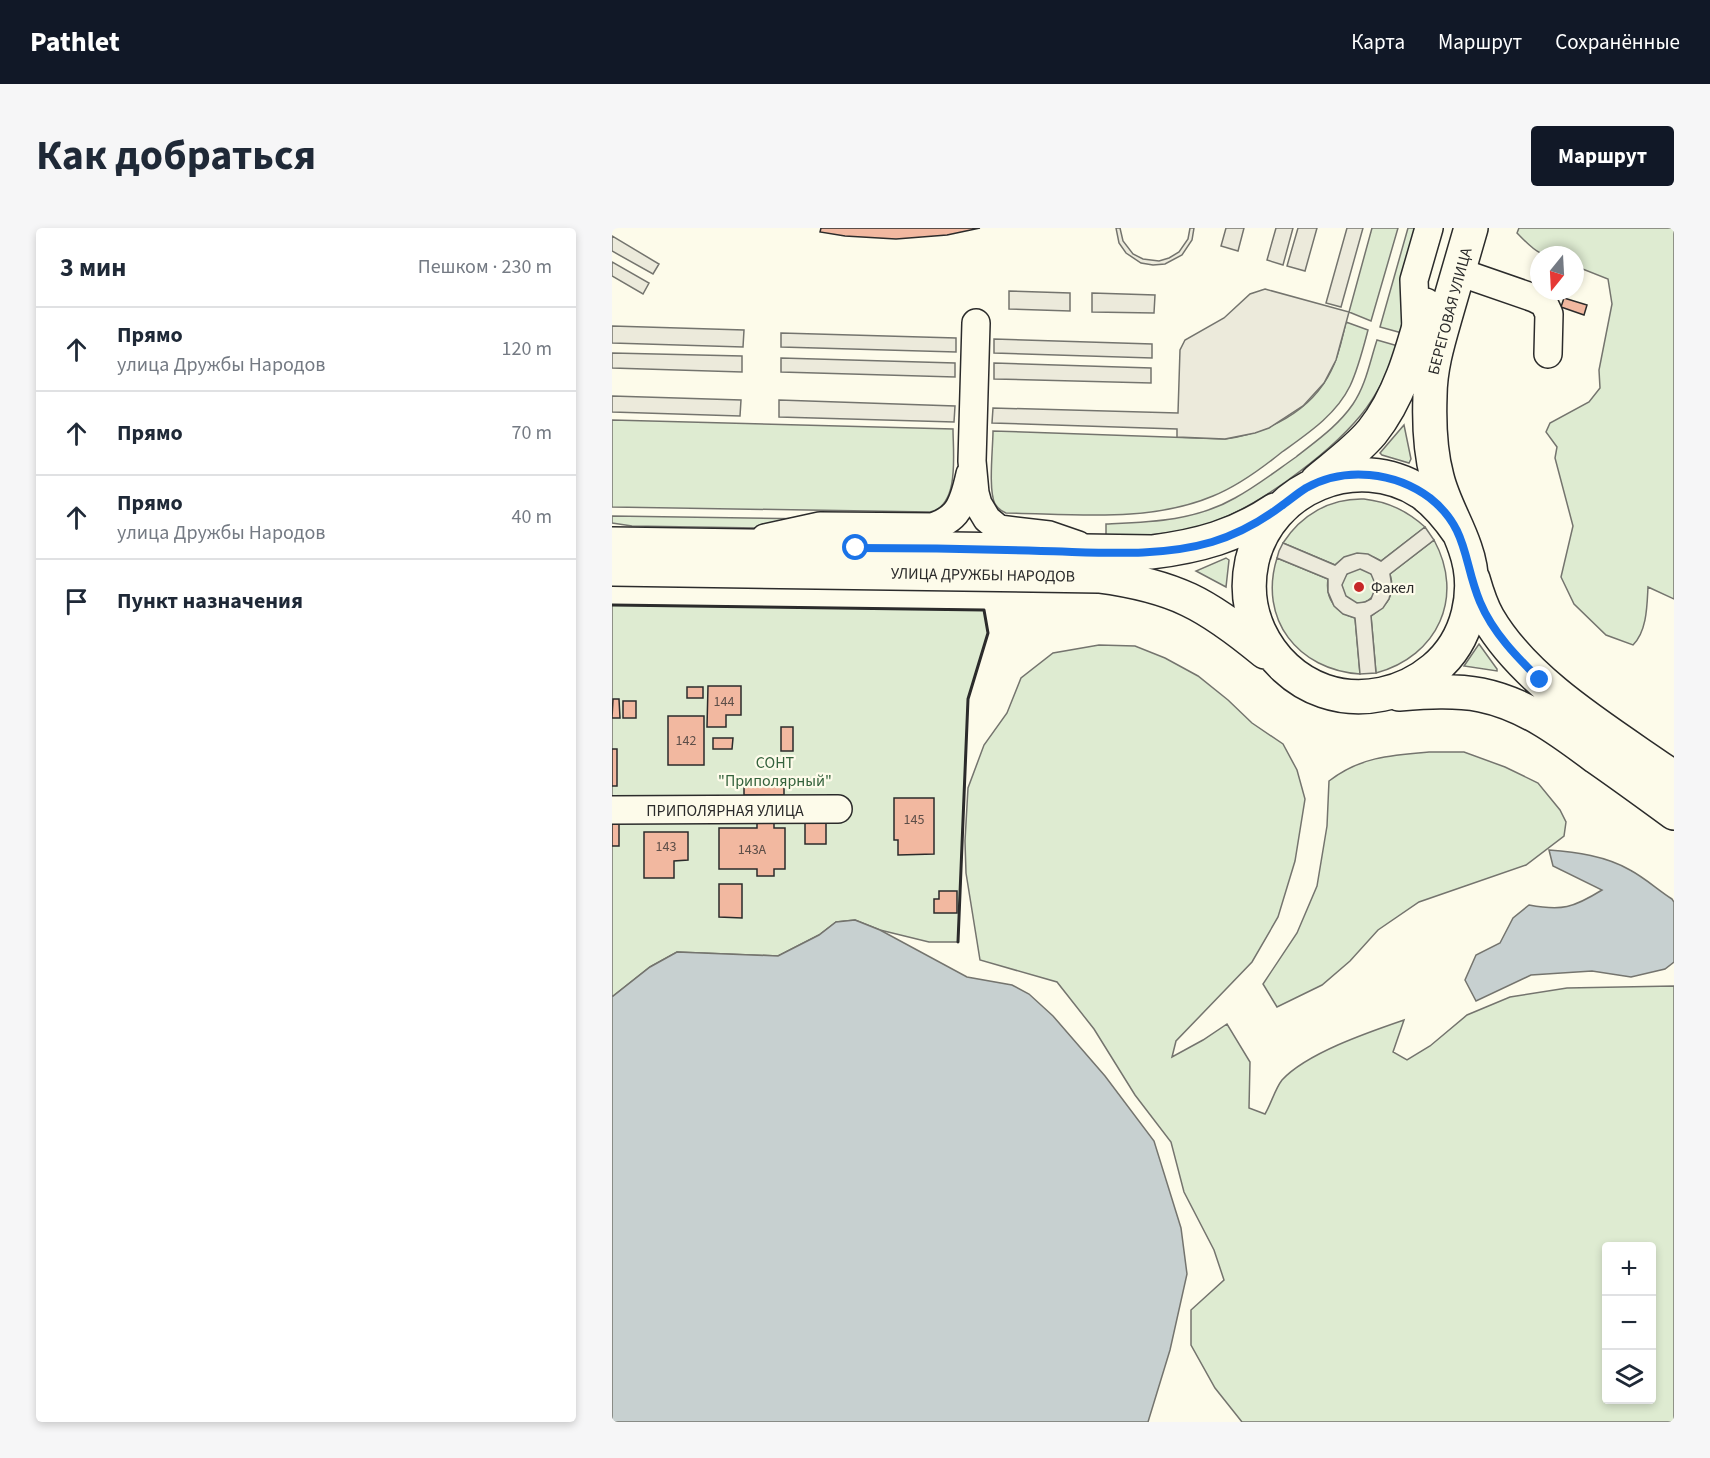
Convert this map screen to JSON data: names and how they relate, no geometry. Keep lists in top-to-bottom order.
{
  "streets": {
    "main road": ["БЕРЕГОВАЯ УЛИЦА", "УЛИЦА ДРУЖБЫ НАРОДОВ"],
    "lane": ["ПРИПОЛЯРНАЯ УЛИЦА"]
  },
  "crossings": [
    ["БЕРЕГОВАЯ УЛИЦА", "УЛИЦА ДРУЖБЫ НАРОДОВ"]
  ],
  "parks": ["СОНТ \"Приполярный\""],
  "places": ["Факел"],
  "house_numbers": [
    "144",
    "142",
    "145",
    "143",
    "143А"
  ],
  "north": "bottom",
  "page": {
    "header": "Pathlet",
    "nav": ["Карта", "Маршрут", "Сохранённые"],
    "title": "Как добраться",
    "buttons": "Маршрут",
    "heading": ["3 мин", "Пешком · 230 m"],
    "list": [
      ["Прямо", "улица Дружбы Народов", "120 m"],
      ["Прямо", "70 m"],
      ["Прямо", "улица Дружбы Народов", "40 m"],
      "Пункт назначения"
    ],
    "map_buttons": ["+", "−"]
  }
}
